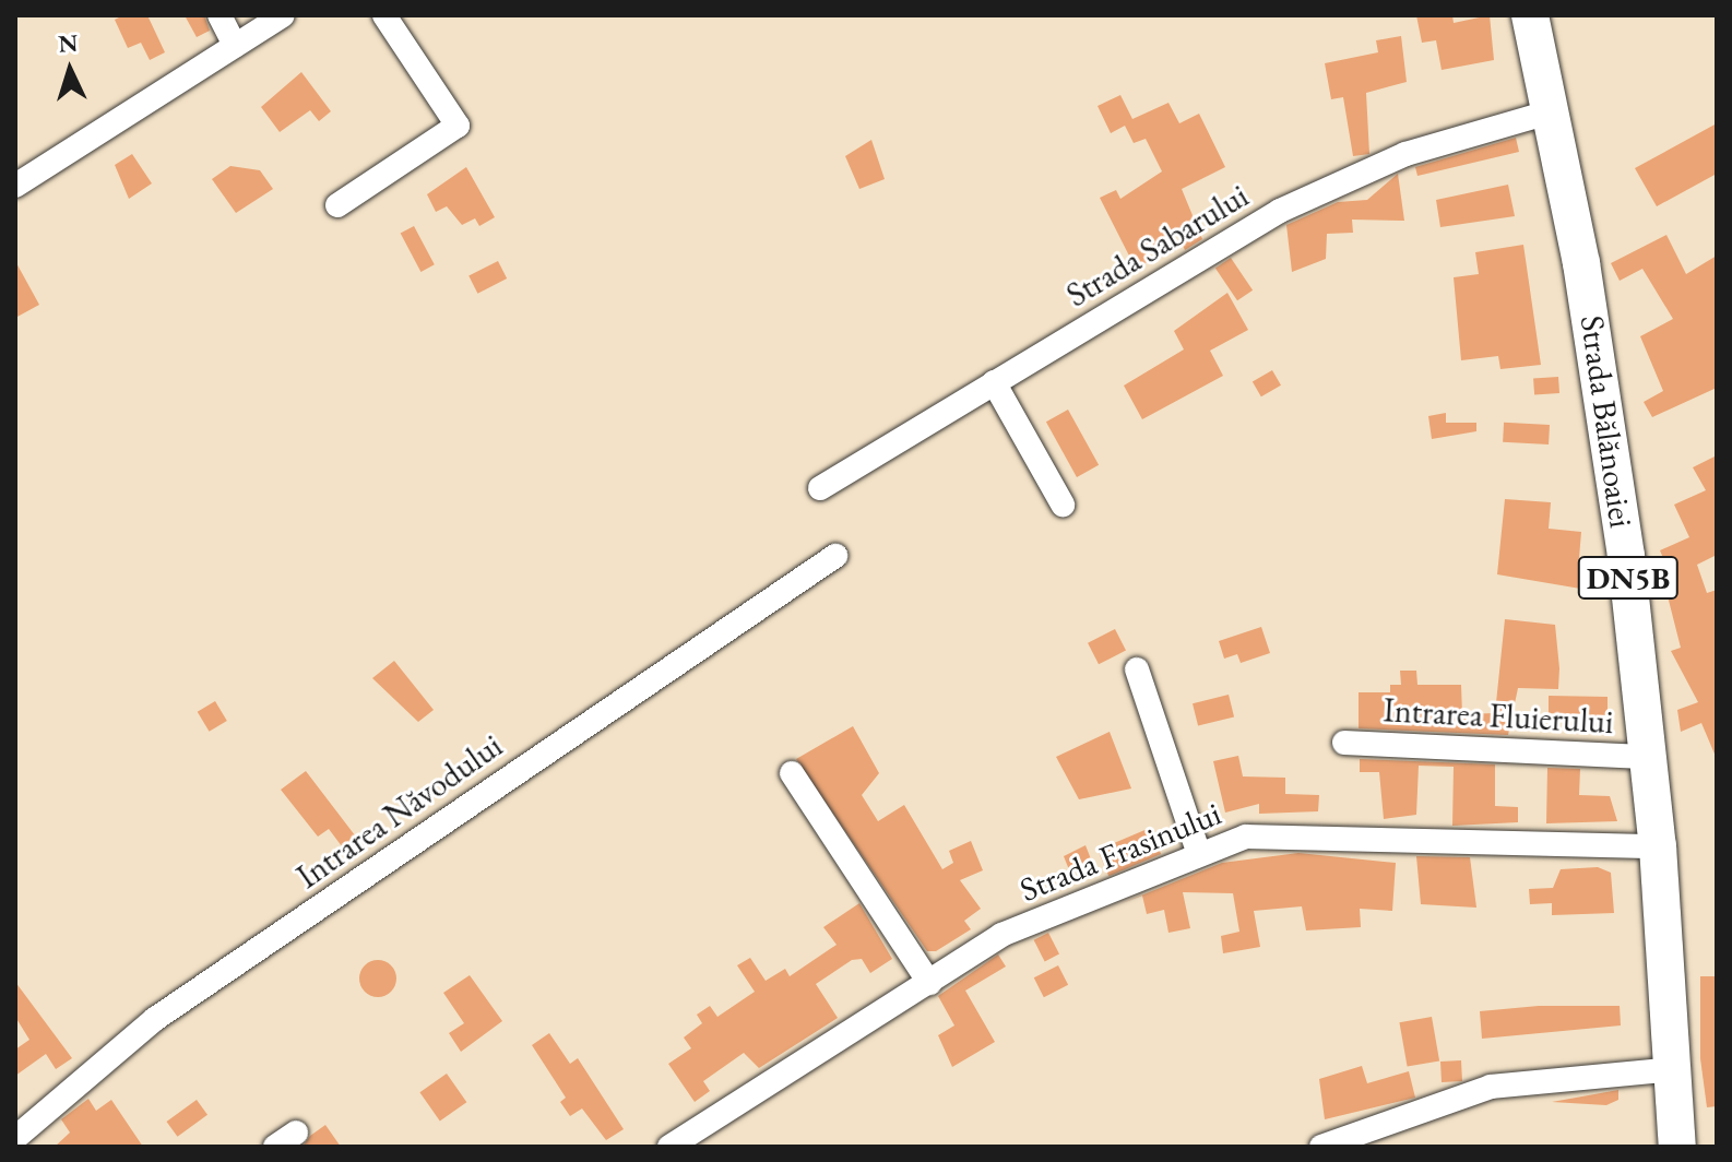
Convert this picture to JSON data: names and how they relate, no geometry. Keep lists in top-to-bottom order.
{
  "streets": {
    "main road": ["Strada Bălănoaiei", "DN5B"],
    "street": [
      "Strada Sabarului",
      "Intrarea Fluierului",
      "Intrarea Năvodului",
      "Strada Frasinului"
    ]
  },
  "crossings": [
    ["Strada Sabarului", "Strada Bălănoaiei"],
    ["Strada Bălănoaiei", "Intrarea Fluierului"],
    ["Strada Bălănoaiei", "Strada Frasinului"]
  ],
  "north": "top"
}
